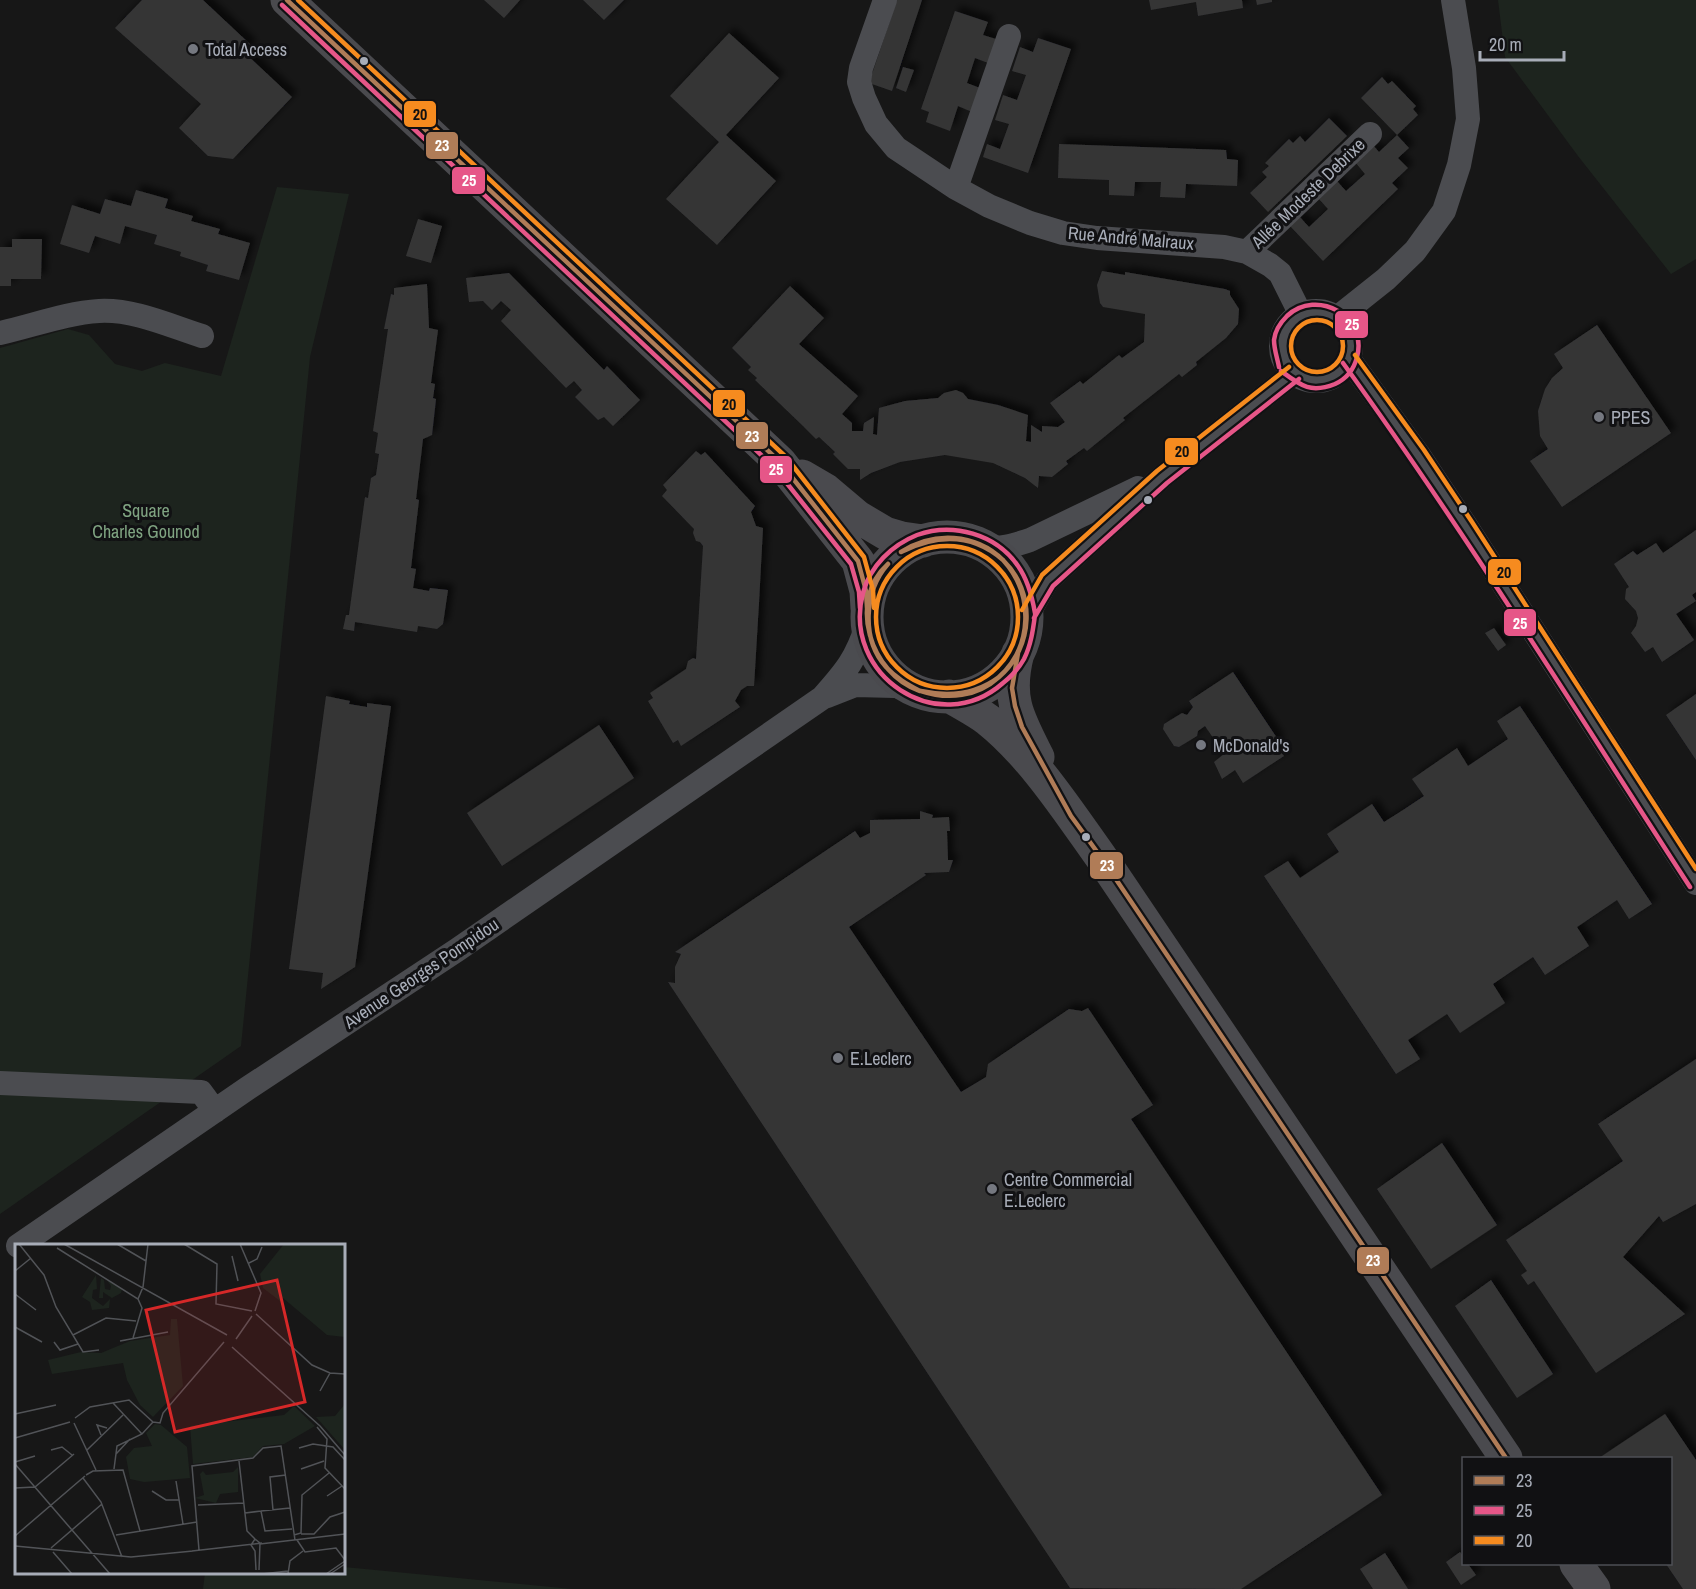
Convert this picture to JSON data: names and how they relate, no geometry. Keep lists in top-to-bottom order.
{
  "streets": {
    "street": ["Allée Modeste Debrixe", "Rue André Malraux", "Avenue Georges Pompidou"]
  },
  "crossings": [
    ["Allée Modeste Debrixe", "Rue André Malraux"]
  ],
  "parks": ["Square Charles Gounod"],
  "places": [
    "Total Access",
    "PPES",
    "McDonald's",
    "E.Leclerc",
    "Centre Commercial E.Leclerc"
  ],
  "lines": ["transit line 23", "transit line 20", "transit line 25"],
  "legend": ["23", "25", "20"],
  "scale_bar": "20 m"
}
